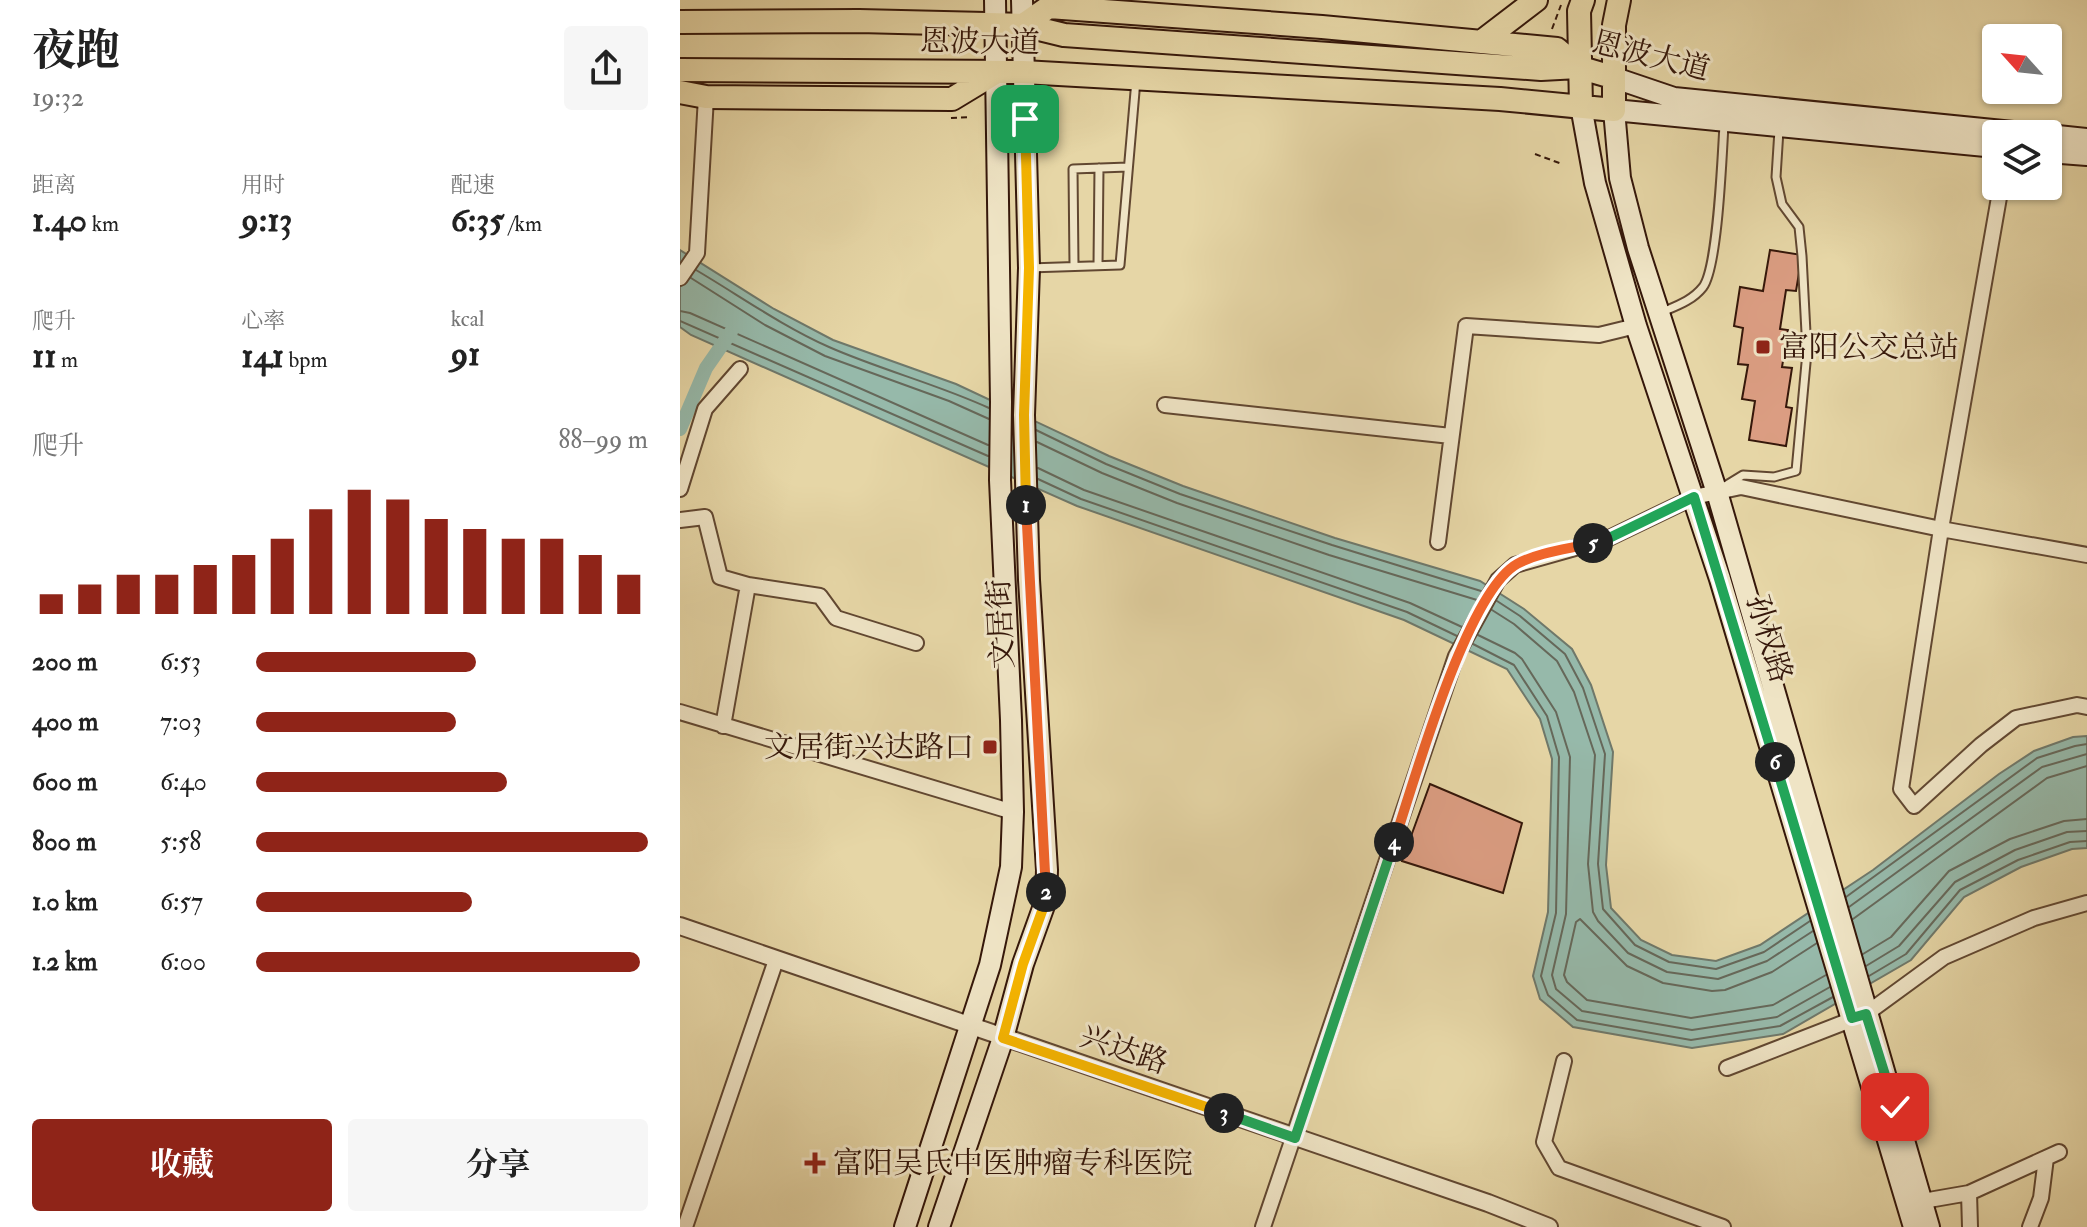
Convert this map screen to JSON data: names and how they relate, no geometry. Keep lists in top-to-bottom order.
{
  "streets": {
    "main road": ["恩波大道", "文居街", "孙权路"],
    "street": ["兴达路"]
  },
  "crossings": [
    ["恩波大道", "文居街"],
    ["恩波大道", "孙权路"],
    ["文居街", "兴达路"]
  ],
  "places": {
    "transit": ["富阳公交总站", "文居街兴达路口"],
    "health": ["富阳吴氏中医肿瘤专科医院"]
  },
  "north": "top left",
  "page": {
    "heading": ["夜跑", "19:32"],
    "stats": [
      ["距离", "1.40 km"],
      ["用时", "9:13"],
      ["配速", "6:35 /km"],
      ["爬升", "11 m"],
      ["心率", "141 bpm"],
      ["kcal", "91"]
    ],
    "chart": ["爬升", "88–99 m"],
    "pins": [
      "1",
      "5",
      "6",
      "4",
      "2",
      "3"
    ],
    "list": [
      {
        "name": "200 m",
        "note": "6:53"
      },
      {
        "name": "400 m",
        "note": "7:03"
      },
      {
        "name": "600 m",
        "note": "6:40"
      },
      {
        "name": "800 m",
        "note": "5:58"
      },
      {
        "name": "1.0 km",
        "note": "6:57"
      },
      {
        "name": "1.2 km",
        "note": "6:00"
      }
    ],
    "buttons": ["收藏", "分享"]
  }
}
